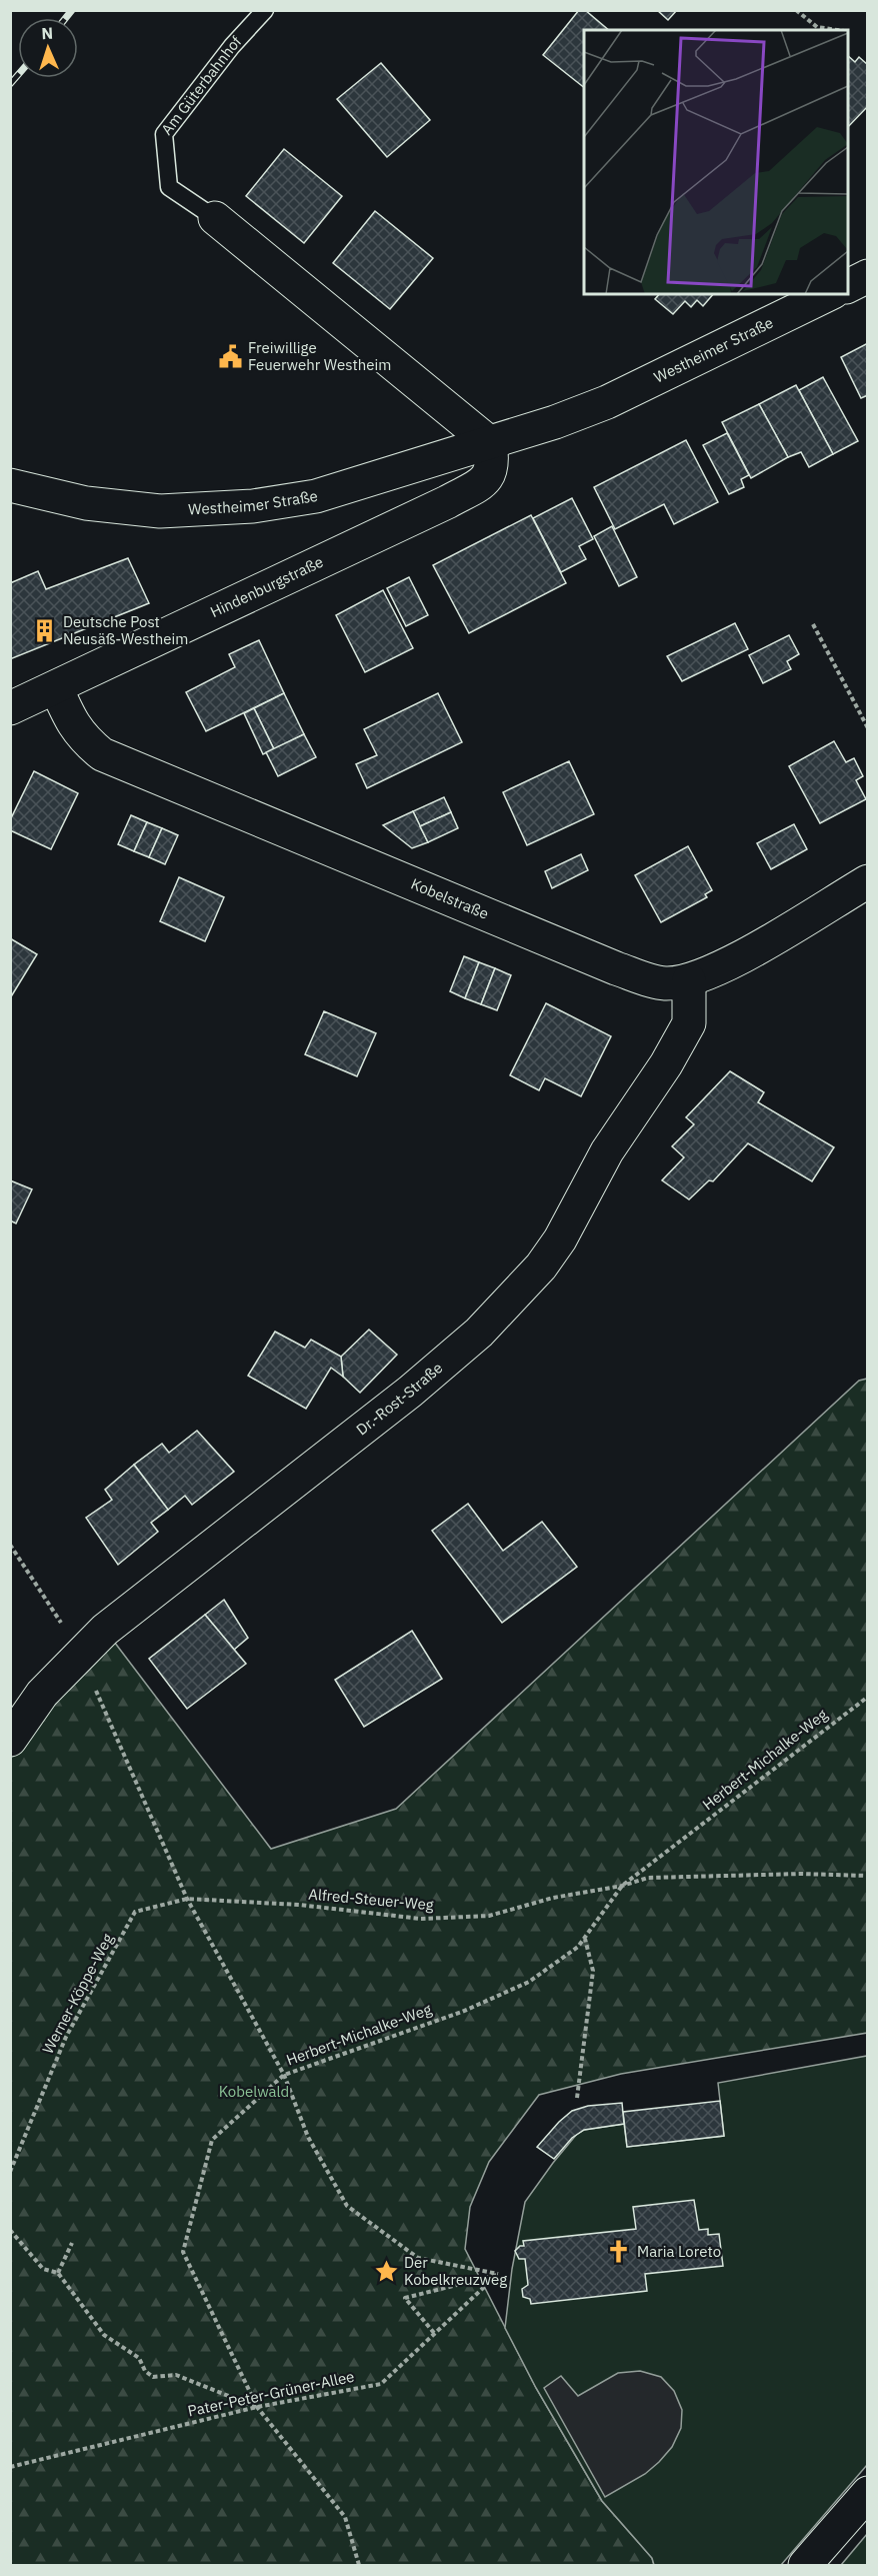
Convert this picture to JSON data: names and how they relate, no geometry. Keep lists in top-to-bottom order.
{
  "streets": {
    "street": [
      "Westheimer Straße",
      "Hindenburgstraße",
      "Kobelstraße",
      "Dr.-Rost-Straße"
    ],
    "lane": ["Am Güterbahnhof"],
    "path": [
      "Herbert-Michalke-Weg",
      "Alfred-Steuer-Weg",
      "Werner-Köppe-Weg",
      "Pater-Peter-Grüner-Allee"
    ]
  },
  "crossings": [
    ["Westheimer Straße", "Hindenburgstraße"],
    ["Hindenburgstraße", "Kobelstraße"],
    ["Kobelstraße", "Dr.-Rost-Straße"],
    ["Herbert-Michalke-Weg", "Alfred-Steuer-Weg"],
    ["Herbert-Michalke-Weg", "Pater-Peter-Grüner-Allee"],
    ["Alfred-Steuer-Weg", "Werner-Köppe-Weg"]
  ],
  "parks": ["Kobelwald"],
  "places": {
    "public building": ["Freiwillige Feuerwehr Westheim"],
    "building": ["Deutsche Post Neusäß-Westheim"],
    "church": ["Maria Loreto"],
    "place": ["Der Kobelkreuzweg"]
  },
  "north": "top"
}
